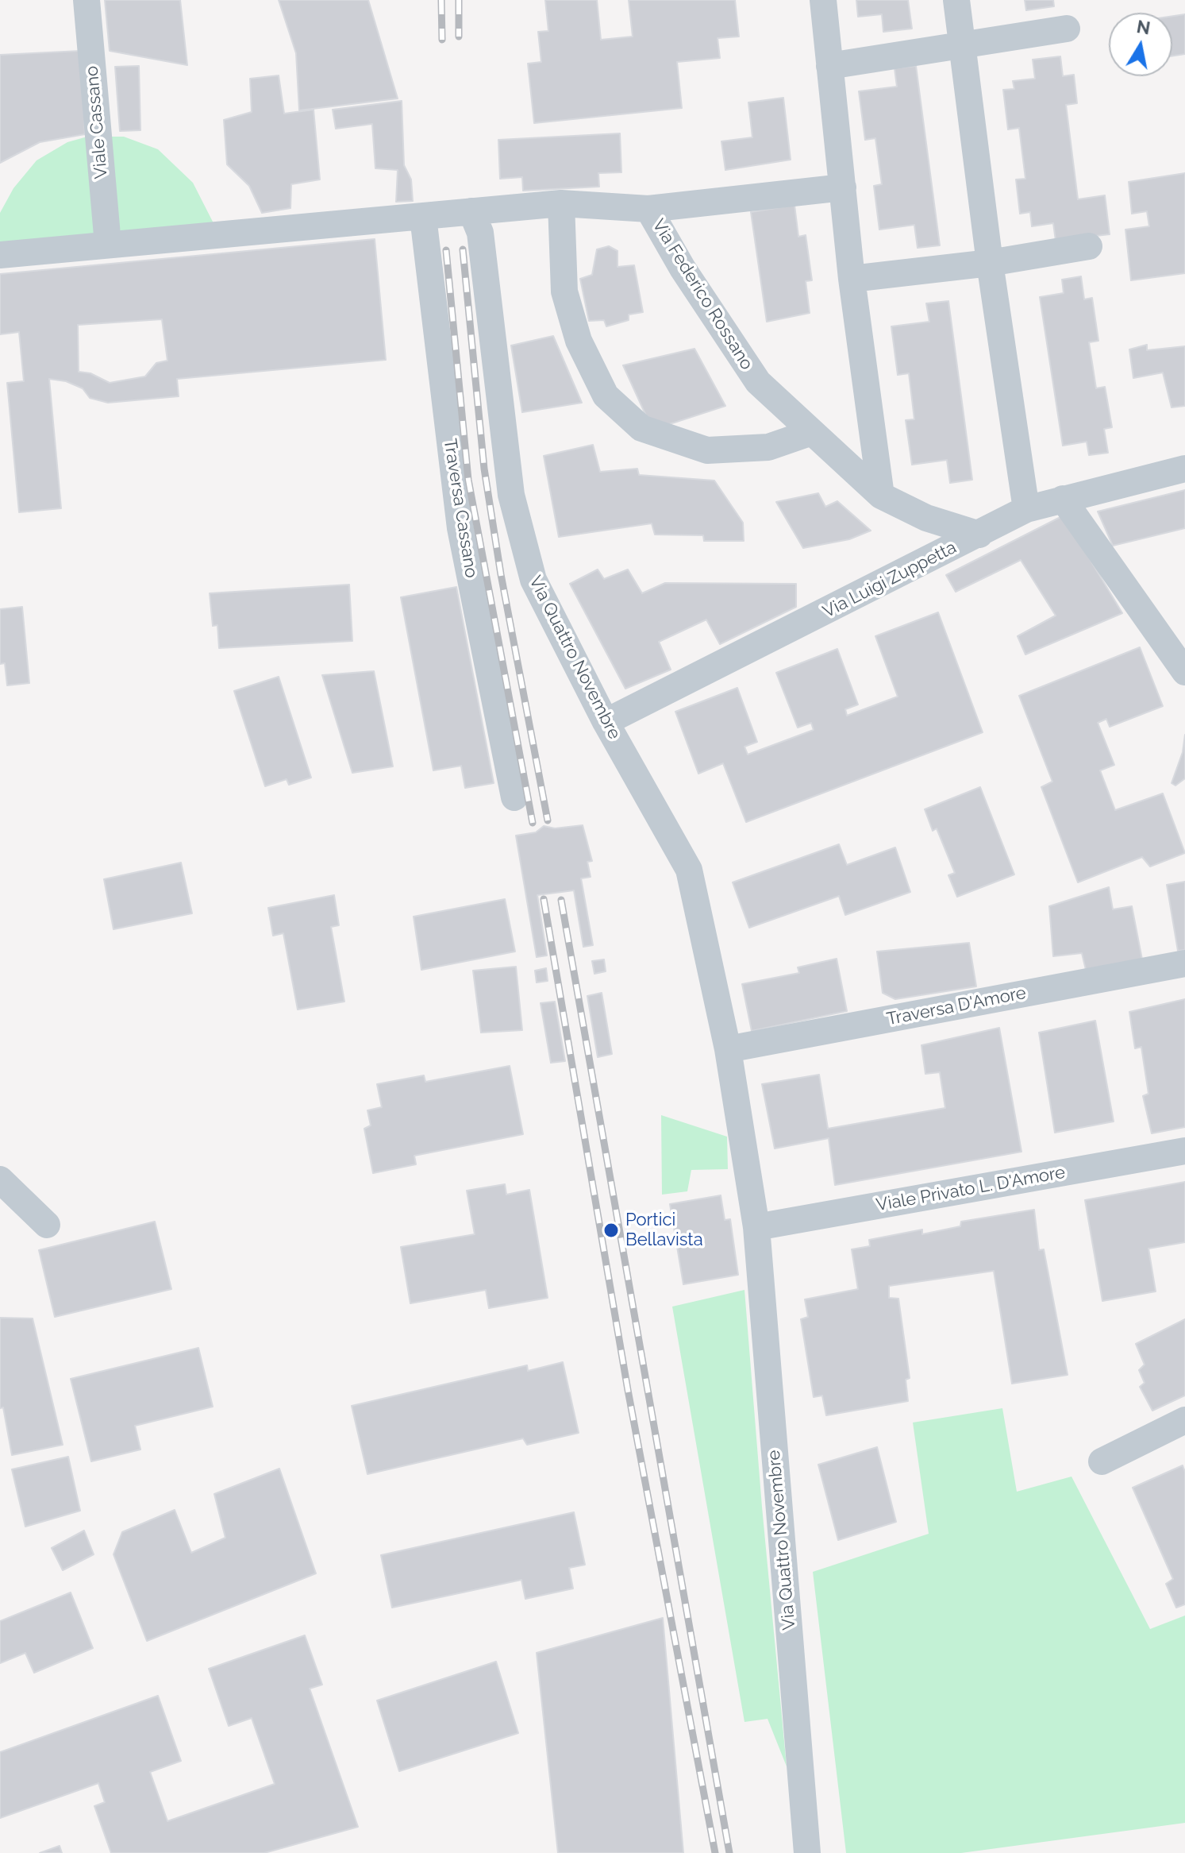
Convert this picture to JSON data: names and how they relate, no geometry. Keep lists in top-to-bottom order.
{
  "streets": {
    "street": [
      "Viale Cassano",
      "Via Federico Rossano",
      "Traversa Cassano",
      "Via Luigi Zuppetta",
      "Via Quattro Novembre",
      "Traversa D'Amore",
      "Viale Privato L. D'Amore"
    ]
  },
  "crossings": [
    ["Viale Cassano", "Via Federico Rossano"],
    ["Via Federico Rossano", "Traversa Cassano"],
    ["Via Federico Rossano", "Via Luigi Zuppetta"],
    ["Via Federico Rossano", "Via Quattro Novembre"],
    ["Via Luigi Zuppetta", "Via Quattro Novembre"],
    ["Via Quattro Novembre", "Traversa D'Amore"],
    ["Via Quattro Novembre", "Viale Privato L. D'Amore"]
  ],
  "places": ["Portici Bellavista"],
  "north": "top"
}
